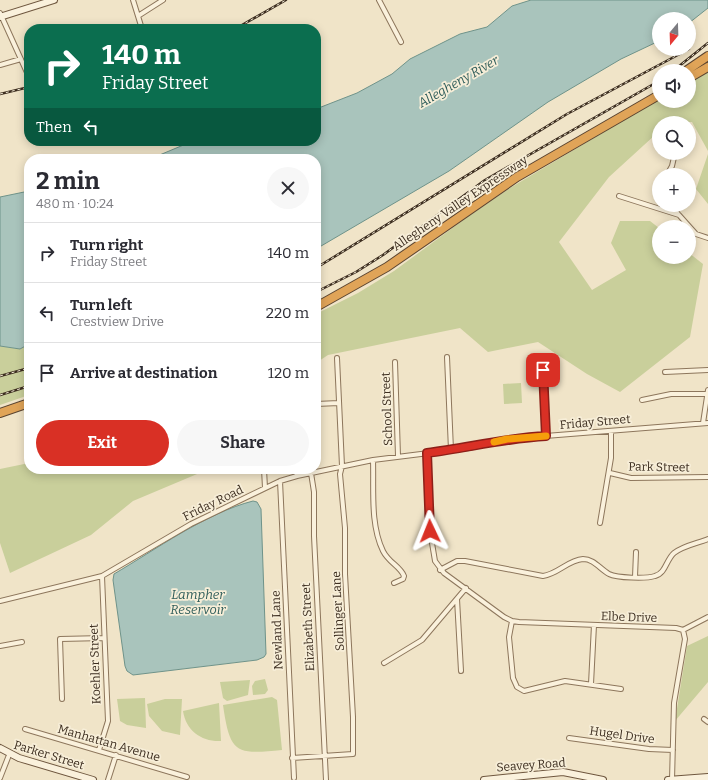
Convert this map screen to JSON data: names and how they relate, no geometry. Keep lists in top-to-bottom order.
{
  "streets": {
    "highway": ["Allegheny Valley Expressway"],
    "street": [
      "School Street",
      "Friday Street",
      "Park Street",
      "Friday Road",
      "Sollinger Lane",
      "Elbe Drive",
      "Elizabeth Street",
      "Newland Lane",
      "Koehler Street",
      "Hugel Drive",
      "Manhattan Avenue",
      "Parker Street",
      "Seavey Road"
    ]
  },
  "crossings": [
    ["School Street", "Friday Street"],
    ["Friday Street", "Friday Road"],
    ["Friday Street", "Sollinger Lane"],
    ["Friday Road", "Sollinger Lane"],
    ["Friday Road", "Newland Lane"],
    ["Friday Road", "Koehler Street"],
    ["Sollinger Lane", "Elizabeth Street"],
    ["Koehler Street", "Manhattan Avenue"]
  ],
  "water": ["Allegheny River", "Lampher Reservoir"],
  "north": "bottom",
  "page": {
    "map_buttons": ["+", "−"],
    "turn": ["140 m", "Friday Street"],
    "then": "Then",
    "heading": ["2 min", "480 m · 10:24"],
    "list": [
      {
        "name": "Turn right",
        "note": "Friday Street",
        "value": "140 m"
      },
      {
        "name": "Turn left",
        "note": "Crestview Drive",
        "value": "220 m"
      },
      {
        "name": "Arrive at destination",
        "value": "120 m"
      }
    ],
    "buttons": ["Exit", "Share"]
  }
}
